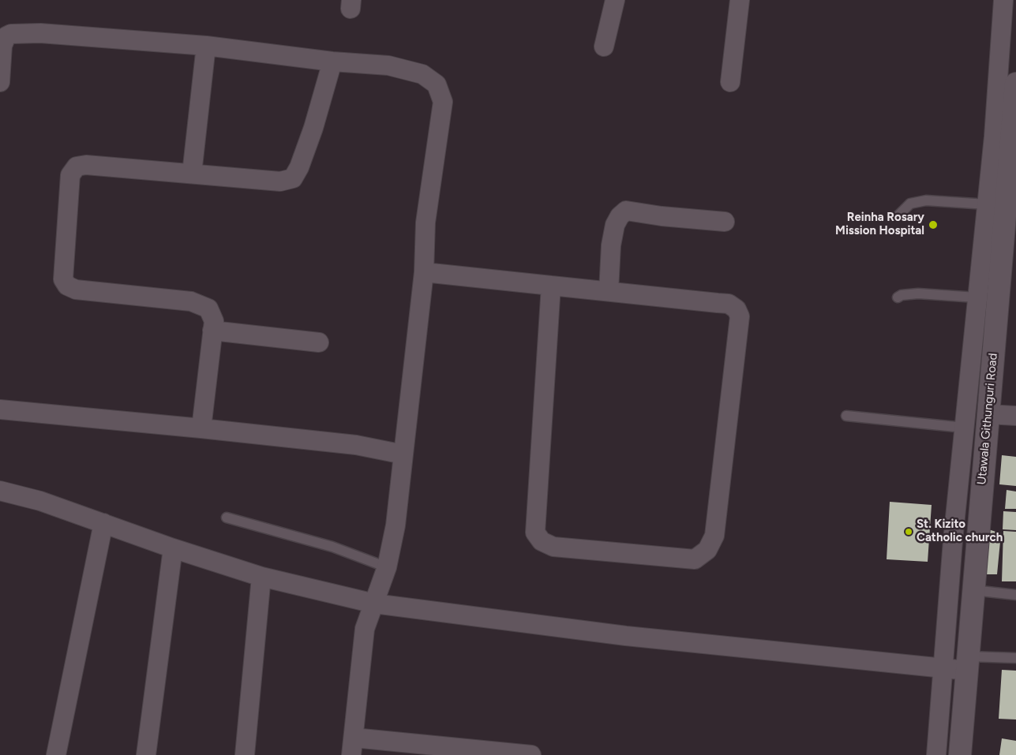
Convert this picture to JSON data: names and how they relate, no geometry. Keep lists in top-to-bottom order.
{
  "streets": {
    "street": ["Utawala Githunguri Road"]
  },
  "places": ["Reinha Rosary Mission Hospital", "St. Kizito Catholic church"]
}
